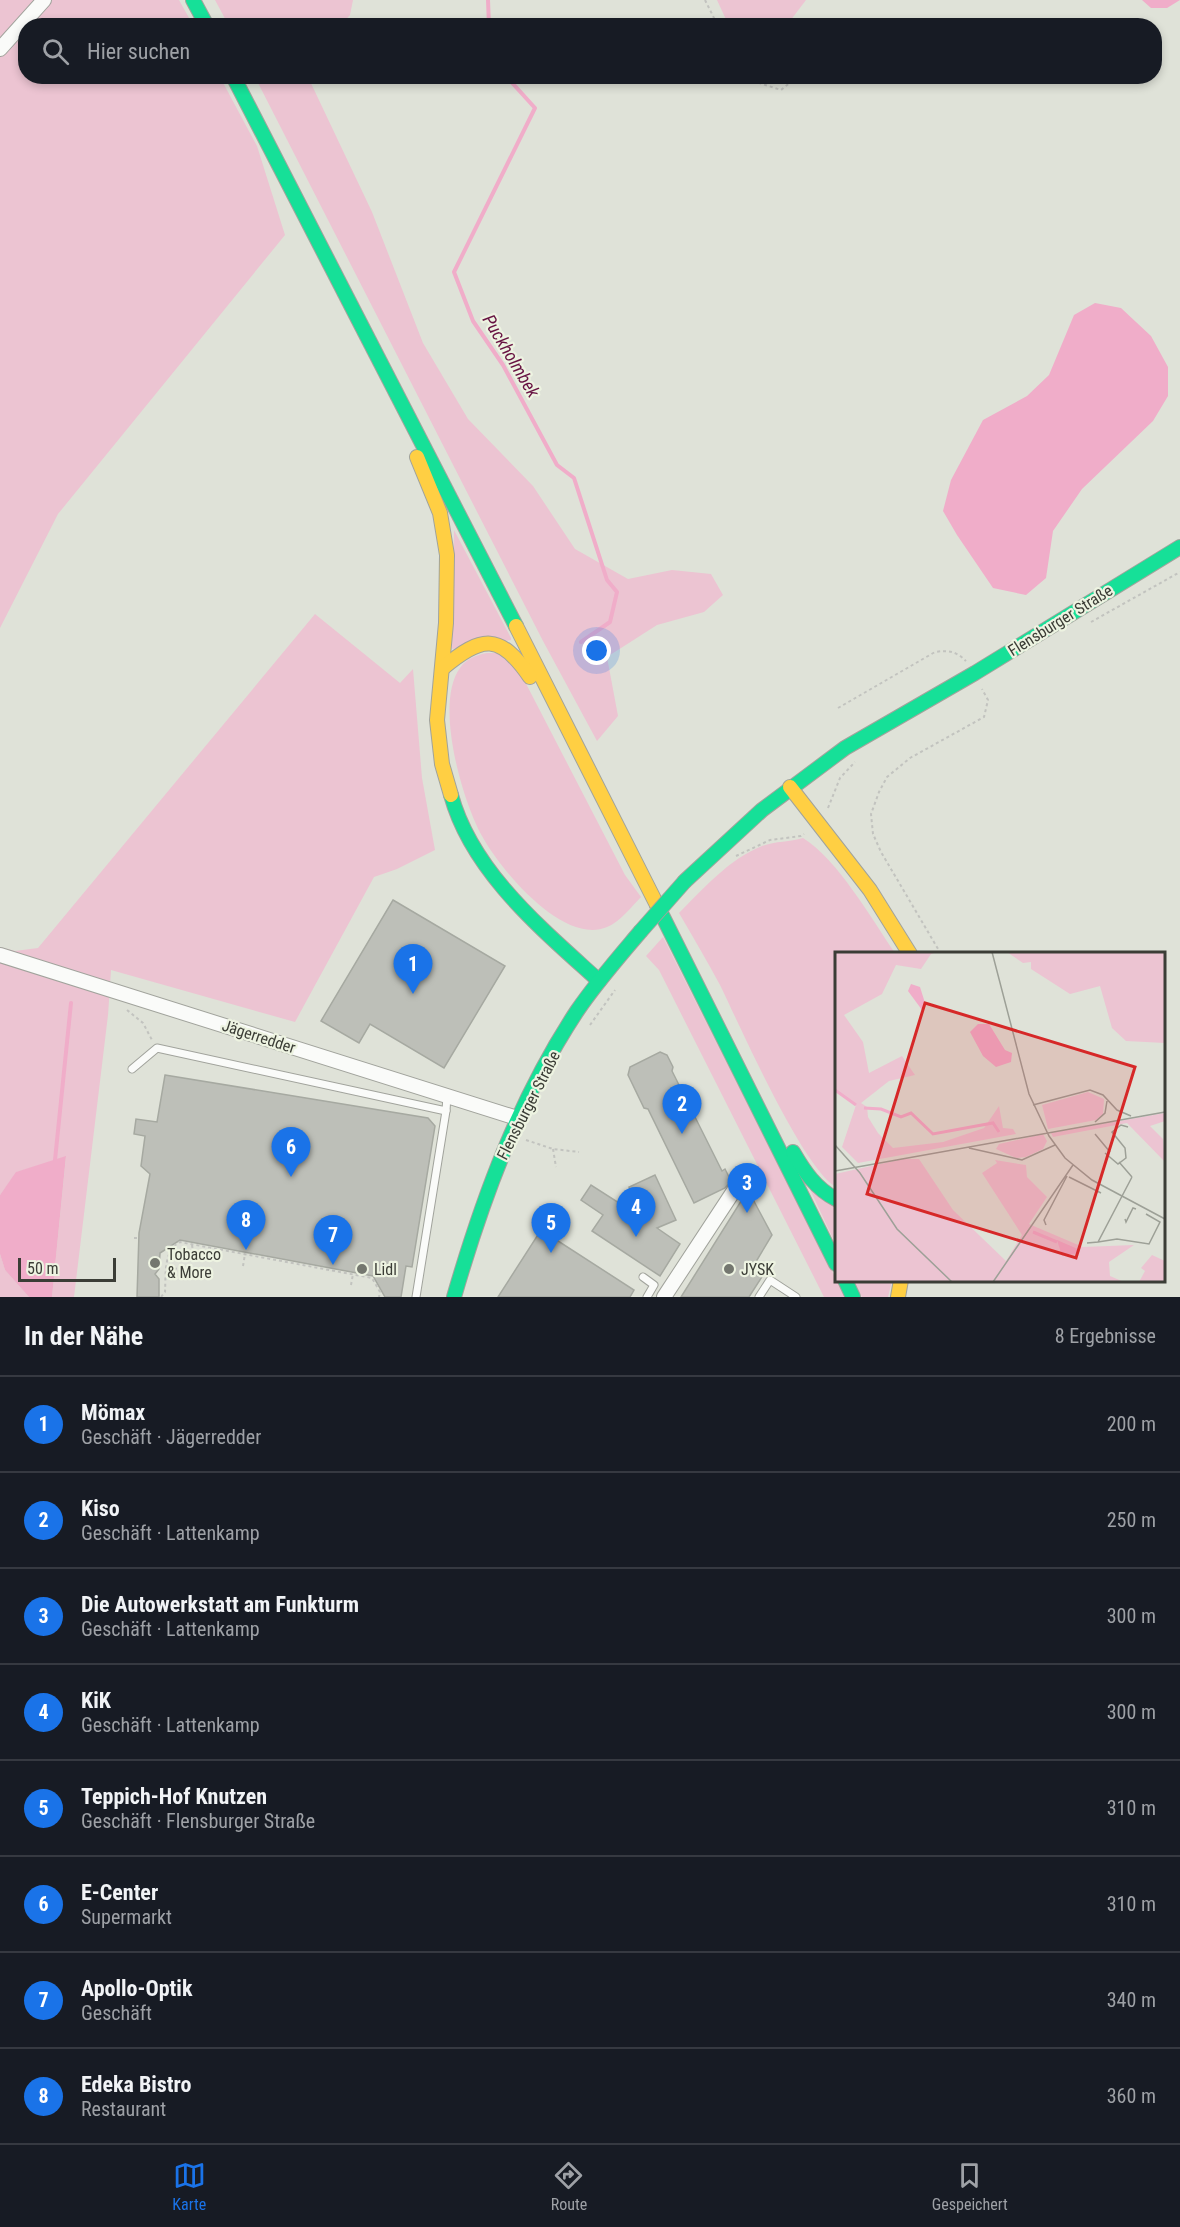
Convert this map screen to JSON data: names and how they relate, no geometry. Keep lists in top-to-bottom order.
{
  "streets": {
    "main road": ["Flensburger Straße"],
    "street": ["Jägerredder"]
  },
  "crossings": [
    ["Flensburger Straße", "Jägerredder"]
  ],
  "water": ["Puckholmbek"],
  "places": ["Tobacco & More", "Lidl", "JYSK"],
  "scale_bar": "50 m",
  "page": {
    "search": "Hier suchen",
    "pins": [
      "1",
      "2",
      "6",
      "3",
      "4",
      "8",
      "5",
      "7"
    ],
    "scale": "50 m",
    "heading": ["In der Nähe", "8 Ergebnisse"],
    "list": [
      {
        "mark": "1",
        "name": "Mömax",
        "note": "Geschäft · Jägerredder",
        "value": "200 m"
      },
      {
        "mark": "2",
        "name": "Kiso",
        "note": "Geschäft · Lattenkamp",
        "value": "250 m"
      },
      {
        "mark": "3",
        "name": "Die Autowerkstatt am Funkturm",
        "note": "Geschäft · Lattenkamp",
        "value": "300 m"
      },
      {
        "mark": "4",
        "name": "KiK",
        "note": "Geschäft · Lattenkamp",
        "value": "300 m"
      },
      {
        "mark": "5",
        "name": "Teppich-Hof Knutzen",
        "note": "Geschäft · Flensburger Straße",
        "value": "310 m"
      },
      {
        "mark": "6",
        "name": "E-Center",
        "note": "Supermarkt",
        "value": "310 m"
      },
      {
        "mark": "7",
        "name": "Apollo-Optik",
        "note": "Geschäft",
        "value": "340 m"
      },
      {
        "mark": "8",
        "name": "Edeka Bistro",
        "note": "Restaurant",
        "value": "360 m"
      }
    ],
    "nav": ["Karte", "Route", "Gespeichert"]
  }
}
